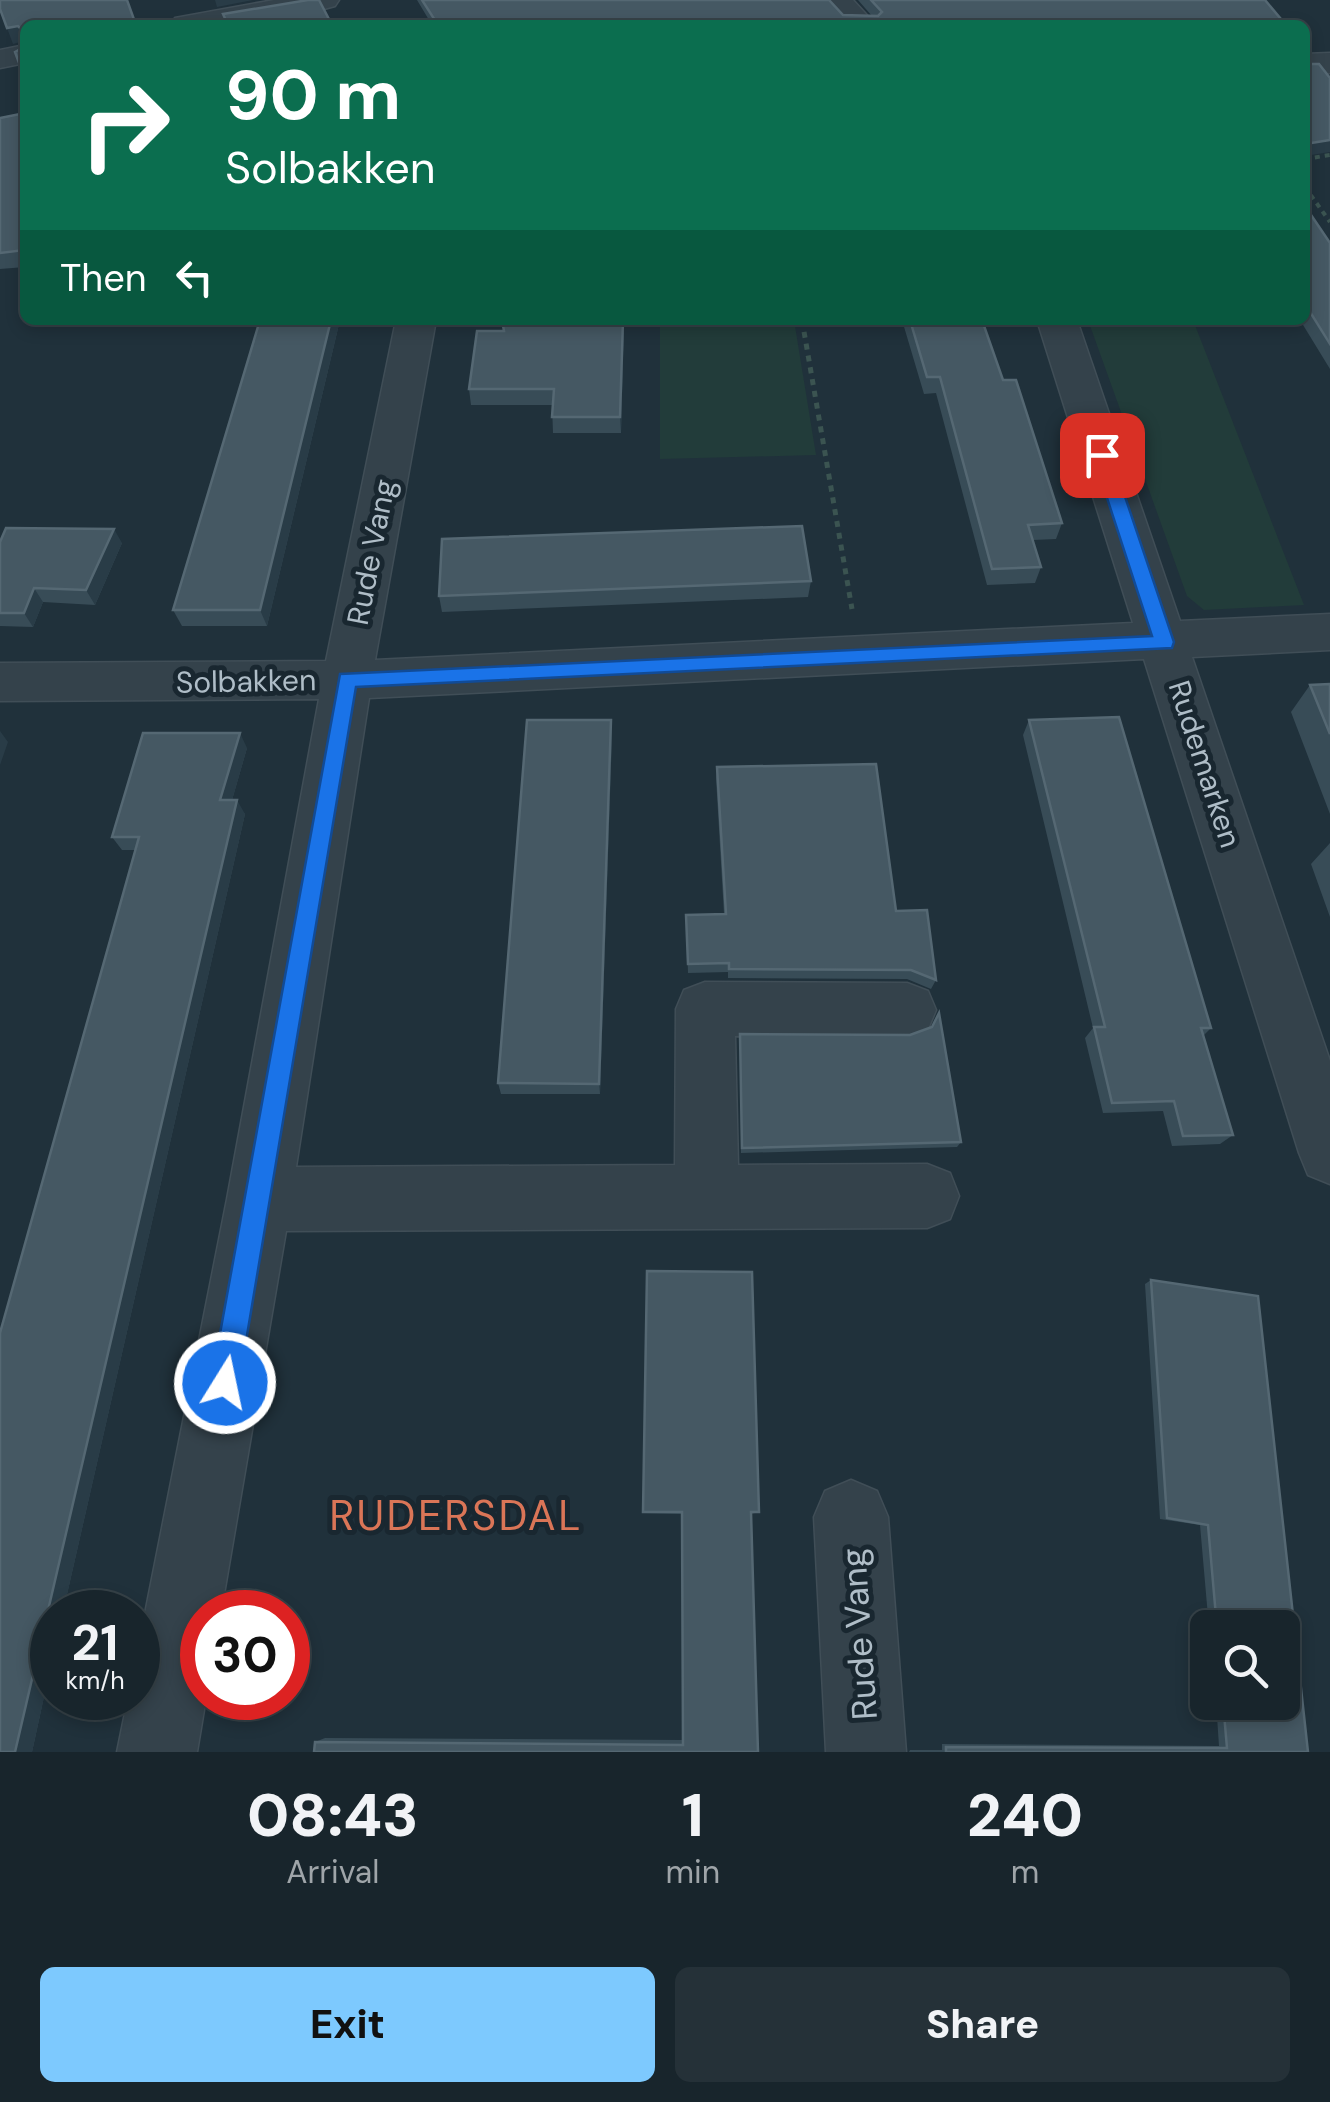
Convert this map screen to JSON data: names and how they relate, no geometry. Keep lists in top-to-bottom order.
{
  "streets": {
    "street": ["Rude Vang", "Solbakken", "Rudemarken"]
  },
  "crossings": [
    ["Rude Vang", "Solbakken"],
    ["Solbakken", "Rudemarken"]
  ],
  "districts": ["RUDERSDAL"],
  "page": {
    "turn": ["90 m", "Solbakken"],
    "then": "Then",
    "speed": "21 km/h",
    "limit": "30",
    "eta": [
      "08:43",
      "Arrival",
      "1",
      "min",
      "240",
      "m"
    ],
    "buttons": ["Exit", "Share"]
  }
}
